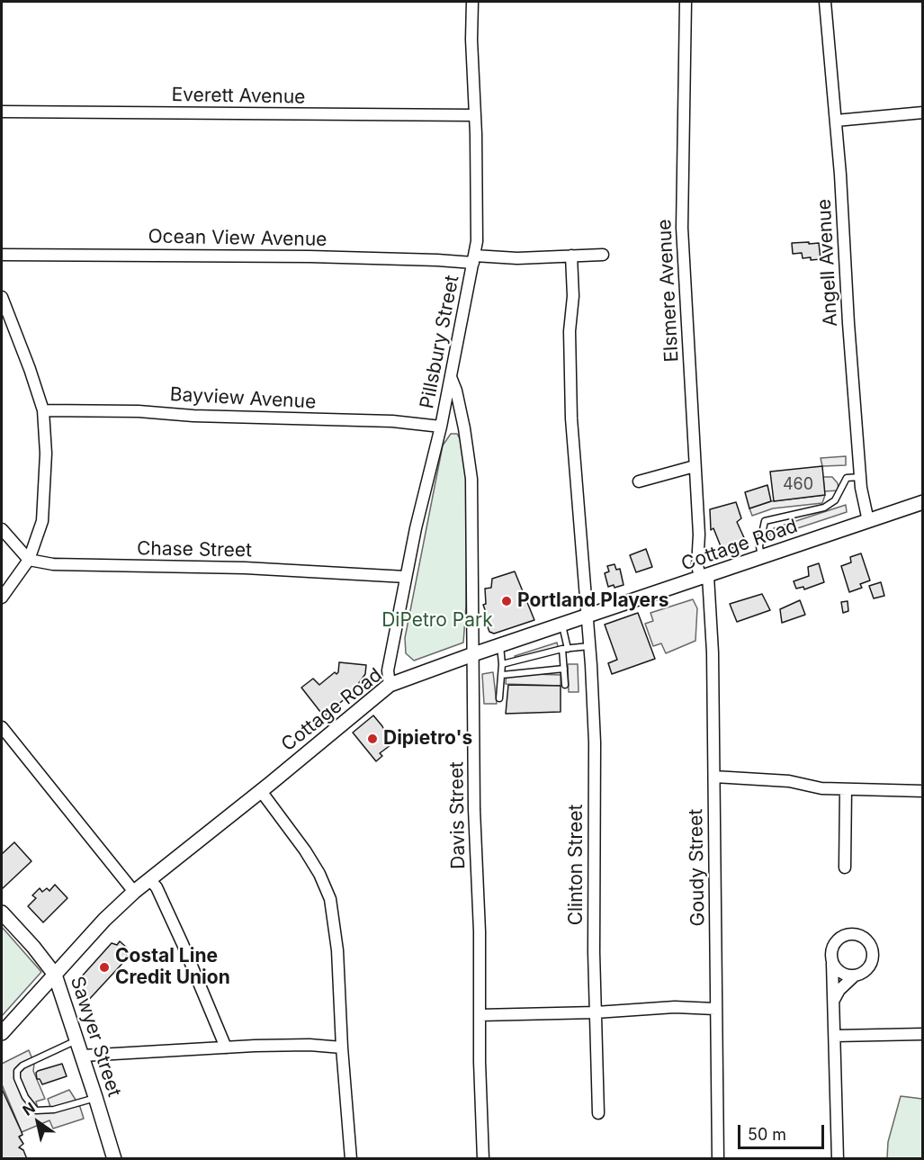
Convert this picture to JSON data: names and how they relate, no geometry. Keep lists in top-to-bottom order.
{
  "streets": {
    "street": [
      "Everett Avenue",
      "Ocean View Avenue",
      "Angell Avenue",
      "Elsmere Avenue",
      "Pillsbury Street",
      "Bayview Avenue",
      "Cottage Road",
      "Chase Street",
      "Davis Street",
      "Clinton Street",
      "Goudy Street",
      "Sawyer Street"
    ]
  },
  "crossings": [
    ["Everett Avenue", "Pillsbury Street"],
    ["Ocean View Avenue", "Pillsbury Street"],
    ["Ocean View Avenue", "Clinton Street"],
    ["Angell Avenue", "Cottage Road"],
    ["Elsmere Avenue", "Cottage Road"],
    ["Elsmere Avenue", "Goudy Street"],
    ["Pillsbury Street", "Bayview Avenue"],
    ["Pillsbury Street", "Cottage Road"],
    ["Pillsbury Street", "Chase Street"],
    ["Pillsbury Street", "Davis Street"],
    ["Cottage Road", "Davis Street"],
    ["Cottage Road", "Clinton Street"],
    ["Cottage Road", "Goudy Street"],
    ["Cottage Road", "Sawyer Street"]
  ],
  "parks": ["DiPetro Park"],
  "places": ["Portland Players", "Dipietro's", "Costal Line Credit Union"],
  "house_numbers": ["460"],
  "scale_bar": "50 m",
  "north": "top left"
}
